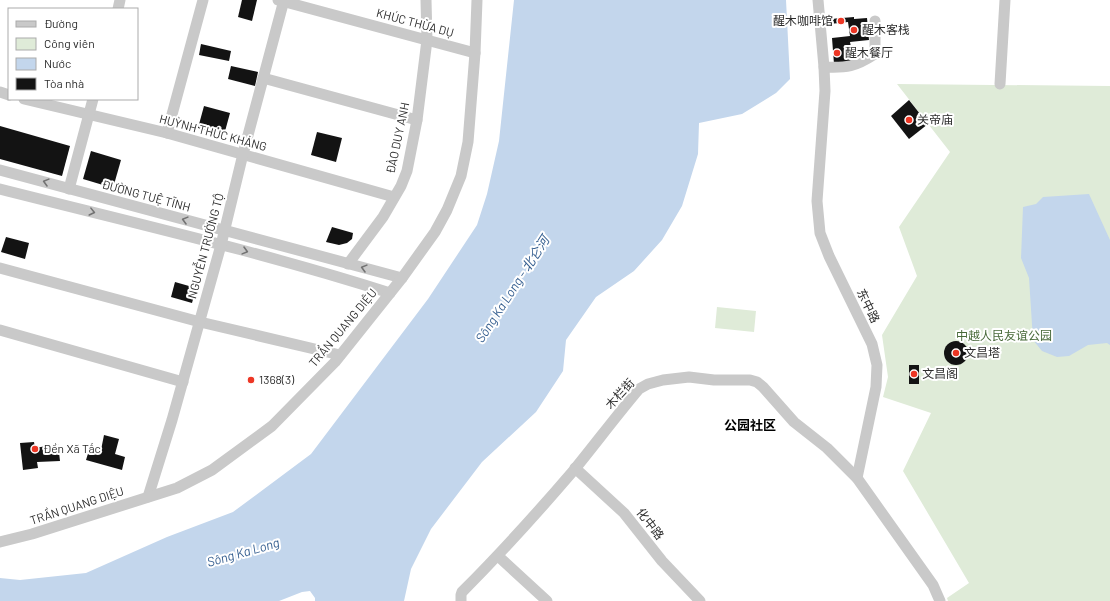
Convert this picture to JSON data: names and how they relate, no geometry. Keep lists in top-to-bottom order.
{
  "streets": {
    "street": [
      "KHÚC THỪA DỤ",
      "HUỲNH THÚC KHÁNG",
      "ĐÀO DUY ANH",
      "ĐƯỜNG TUỆ TĨNH",
      "NGUYỄN TRƯỜNG TỘ",
      "东中路",
      "TRẦN QUANG DIỆU",
      "木栏街",
      "化中路"
    ]
  },
  "crossings": [
    ["KHÚC THỪA DỤ", "ĐÀO DUY ANH"],
    ["KHÚC THỪA DỤ", "NGUYỄN TRƯỜNG TỘ"],
    ["KHÚC THỪA DỤ", "TRẦN QUANG DIỆU"],
    ["HUỲNH THÚC KHÁNG", "ĐÀO DUY ANH"],
    ["HUỲNH THÚC KHÁNG", "NGUYỄN TRƯỜNG TỘ"],
    ["ĐÀO DUY ANH", "ĐƯỜNG TUỆ TĨNH"],
    ["ĐƯỜNG TUỆ TĨNH", "NGUYỄN TRƯỜNG TỘ"],
    ["ĐƯỜNG TUỆ TĨNH", "TRẦN QUANG DIỆU"],
    ["NGUYỄN TRƯỜNG TỘ", "TRẦN QUANG DIỆU"],
    ["东中路", "木栏街"],
    ["木栏街", "化中路"]
  ],
  "districts": ["公园社区"],
  "water": ["Sông Ka Long - 北仑河", "Sông Ka Long"],
  "parks": ["中越人民友谊公园"],
  "places": [
    "醒木咖啡馆",
    "醒木客栈",
    "醒木餐厅",
    "关帝庙",
    "文昌塔",
    "文昌阁",
    "1368(3)",
    "Đền Xã Tắc"
  ],
  "legend": [
    "Đường",
    "Công viên",
    "Nước",
    "Tòa nhà"
  ]
}
